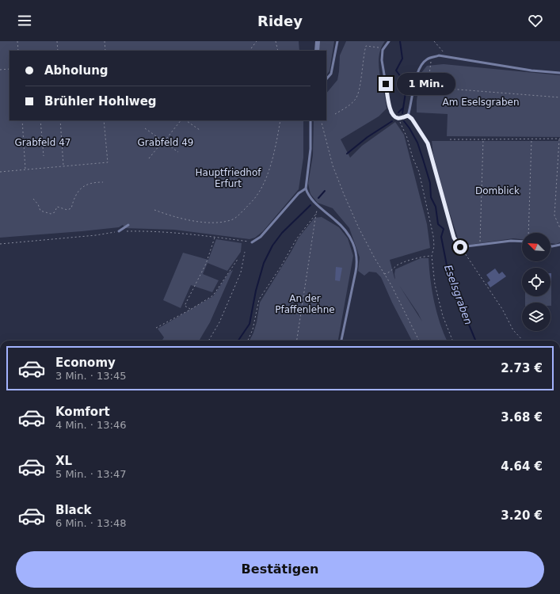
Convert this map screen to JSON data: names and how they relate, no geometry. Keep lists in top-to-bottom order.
{
  "water": ["Eselsgraben"],
  "parks": [
    "Am Eselsgraben",
    "Grabfeld 47",
    "Grabfeld 49",
    "Hauptfriedhof Erfurt",
    "Domblick",
    "An der Pfaffenlehne"
  ],
  "north": "top left",
  "page": {
    "header": "Ridey",
    "banner": ["Abholung", "Brühler Hohlweg"],
    "bubble": "1 Min.",
    "list": [
      {
        "name": "Economy",
        "note": "3 Min. · 13:45",
        "value": "2.73 €"
      },
      {
        "name": "Komfort",
        "note": "4 Min. · 13:46",
        "value": "3.68 €"
      },
      {
        "name": "XL",
        "note": "5 Min. · 13:47",
        "value": "4.64 €"
      },
      {
        "name": "Black",
        "note": "6 Min. · 13:48",
        "value": "3.20 €"
      }
    ],
    "buttons": "Bestätigen"
  }
}
